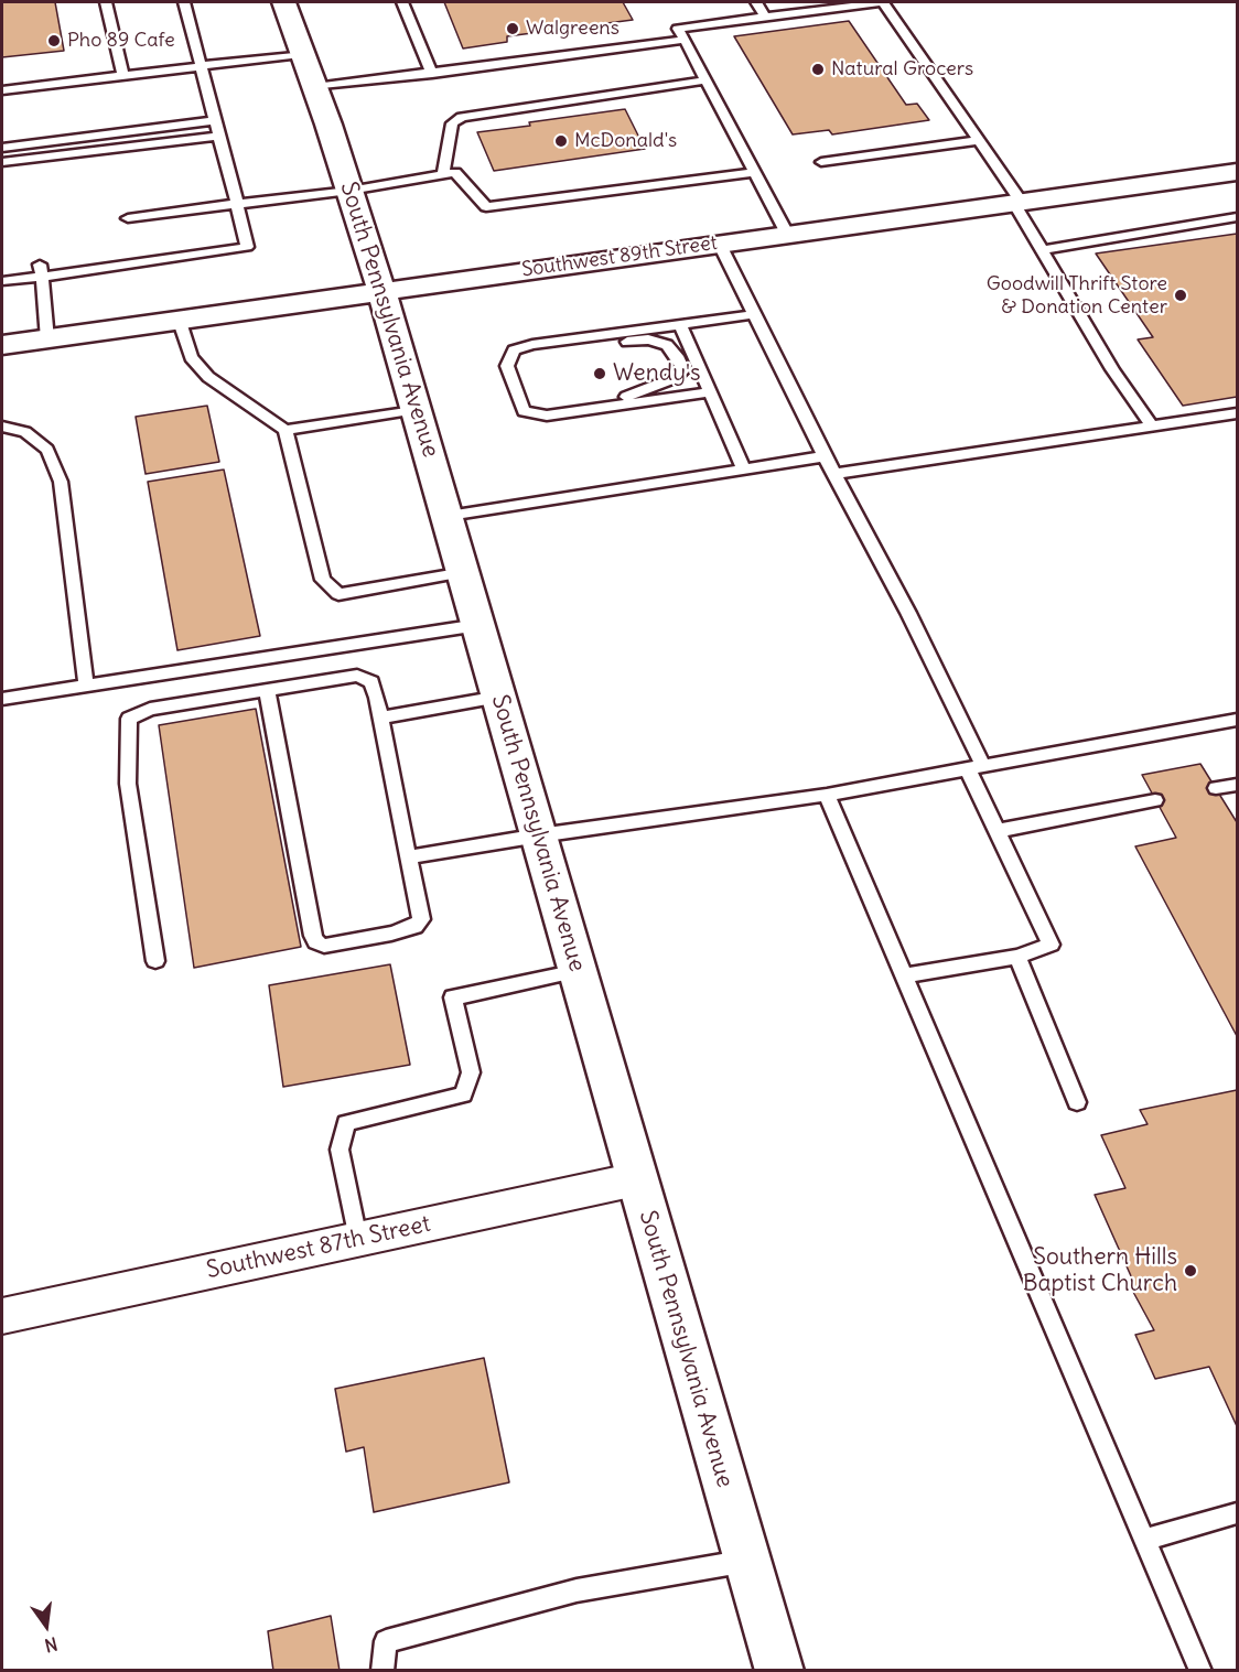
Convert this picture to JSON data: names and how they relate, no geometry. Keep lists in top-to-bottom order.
{
  "streets": {
    "main road": ["Southwest 89th Street", "South Pennsylvania Avenue"],
    "street": ["Southwest 87th Street"]
  },
  "crossings": [
    ["Southwest 89th Street", "South Pennsylvania Avenue"],
    ["South Pennsylvania Avenue", "Southwest 87th Street"]
  ],
  "places": [
    "Walgreens",
    "Pho 89 Cafe",
    "Natural Grocers",
    "McDonald's",
    "Goodwill Thrift Store & Donation Center",
    "Wendy's",
    "Southern Hills Baptist Church"
  ],
  "north": "bottom"
}
